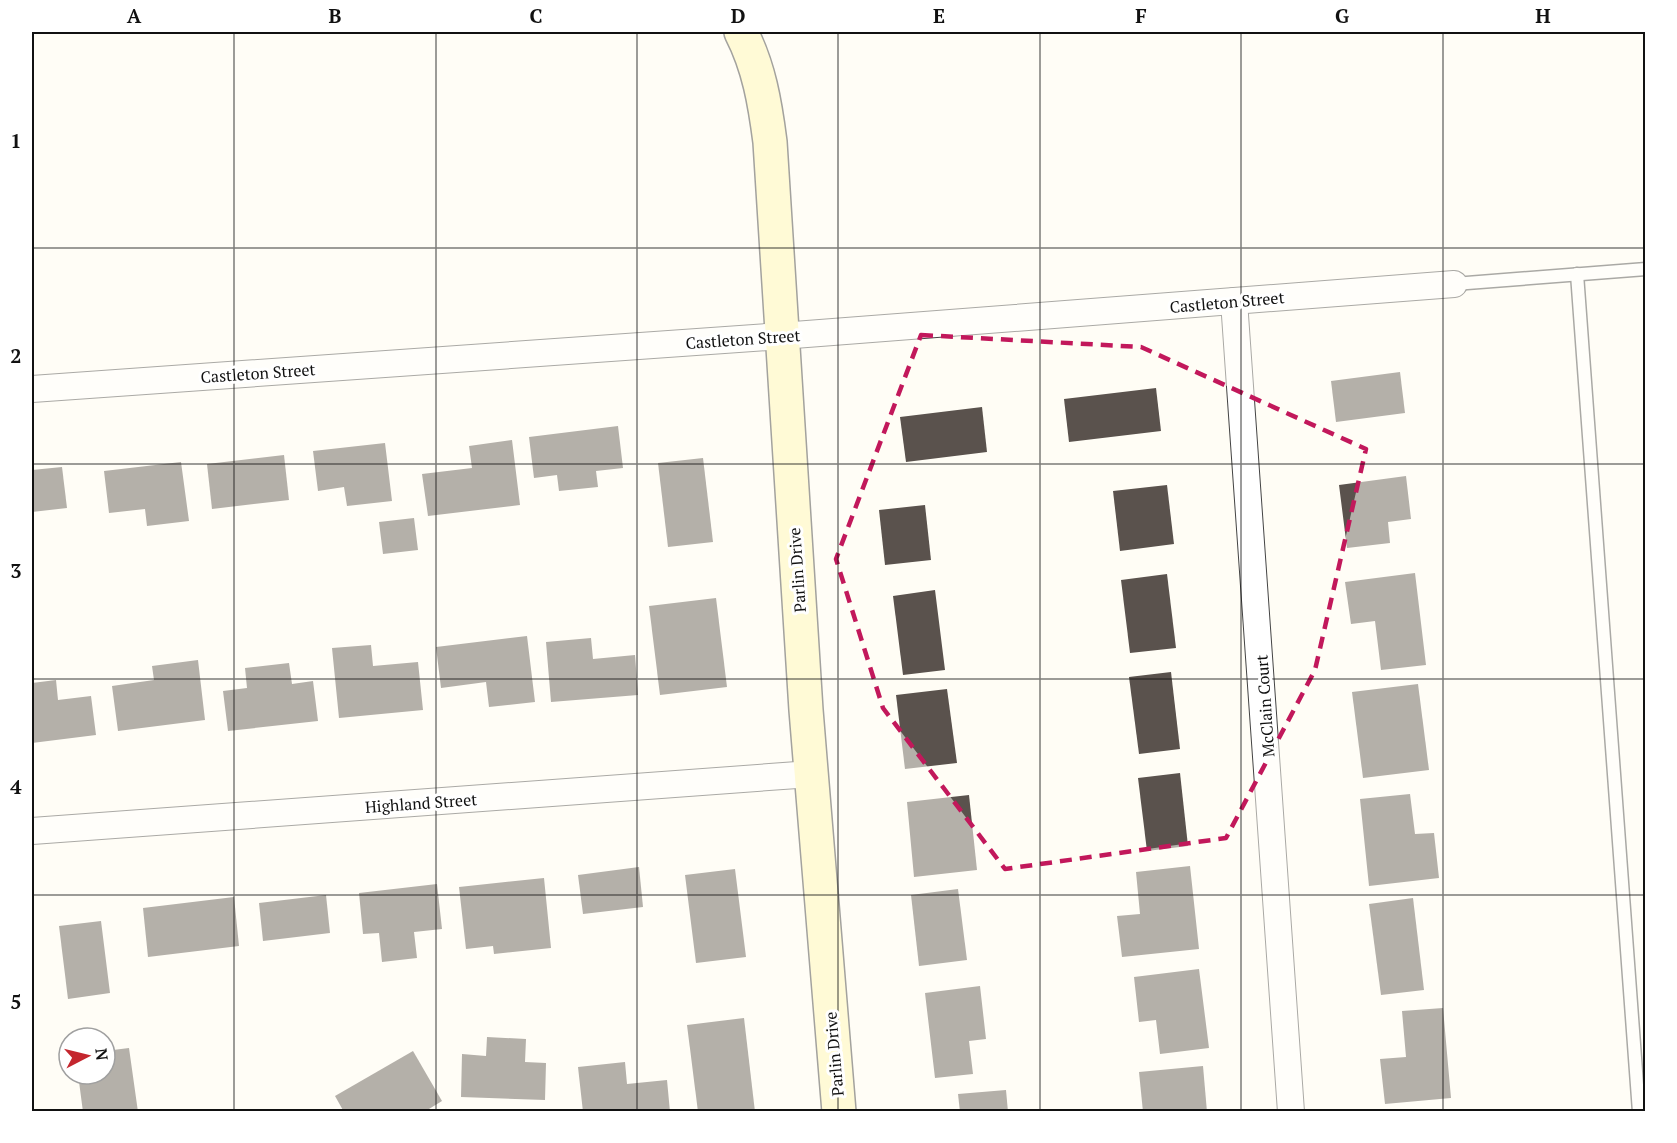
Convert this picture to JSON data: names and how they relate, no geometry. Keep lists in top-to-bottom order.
{
  "streets": {
    "street": [
      "Castleton Street",
      "Parlin Drive",
      "McClain Court",
      "Highland Street"
    ]
  },
  "crossings": [
    ["Castleton Street", "Parlin Drive"],
    ["Castleton Street", "McClain Court"],
    ["Parlin Drive", "Highland Street"]
  ],
  "north": "right",
  "grid": {
    "columns": [
      "A",
      "B",
      "C",
      "D",
      "E",
      "F",
      "G",
      "H"
    ],
    "rows": [
      "1",
      "2",
      "3",
      "4",
      "5"
    ]
  }
}
